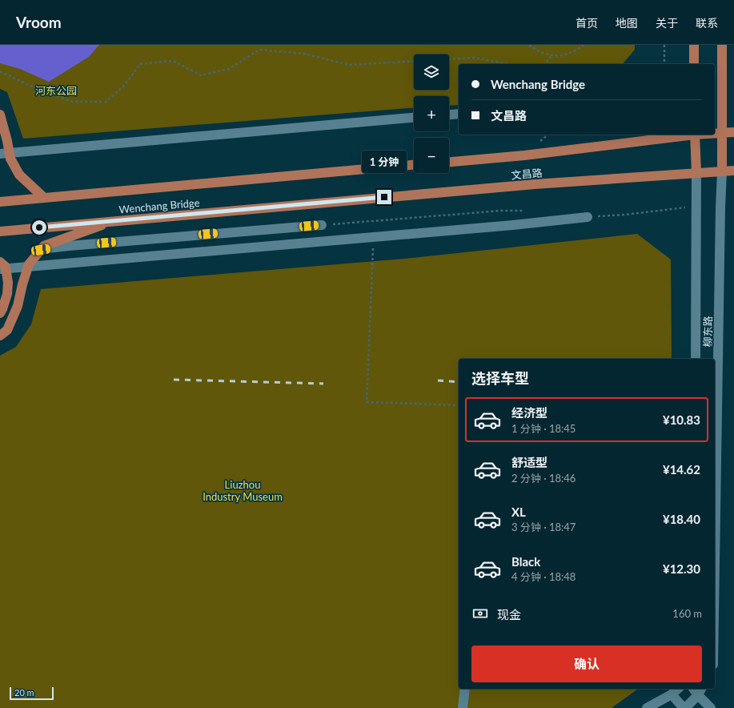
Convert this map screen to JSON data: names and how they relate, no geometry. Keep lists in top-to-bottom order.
{
  "streets": {
    "main road": ["文昌路", "Wenchang Bridge"],
    "street": ["柳东路"]
  },
  "crossings": [
    ["文昌路", "Wenchang Bridge"],
    ["文昌路", "柳东路"]
  ],
  "parks": ["河东公园", "Liuzhou Industry Museum"],
  "scale_bar": "20 m",
  "page": {
    "header": "Vroom",
    "nav": [
      "首页",
      "地图",
      "关于",
      "联系"
    ],
    "map_buttons": ["+", "−"],
    "banner": ["Wenchang Bridge", "文昌路"],
    "bubble": "1 分钟",
    "heading": "选择车型",
    "list": [
      {
        "name": "经济型",
        "note": "1 分钟 · 18:45",
        "value": "¥10.83"
      },
      {
        "name": "舒适型",
        "note": "2 分钟 · 18:46",
        "value": "¥14.62"
      },
      {
        "name": "XL",
        "note": "3 分钟 · 18:47",
        "value": "¥18.40"
      },
      {
        "name": "Black",
        "note": "4 分钟 · 18:48",
        "value": "¥12.30"
      }
    ],
    "pay": ["现金", "160 m"],
    "buttons": "确认",
    "scale": "20 m"
  }
}
